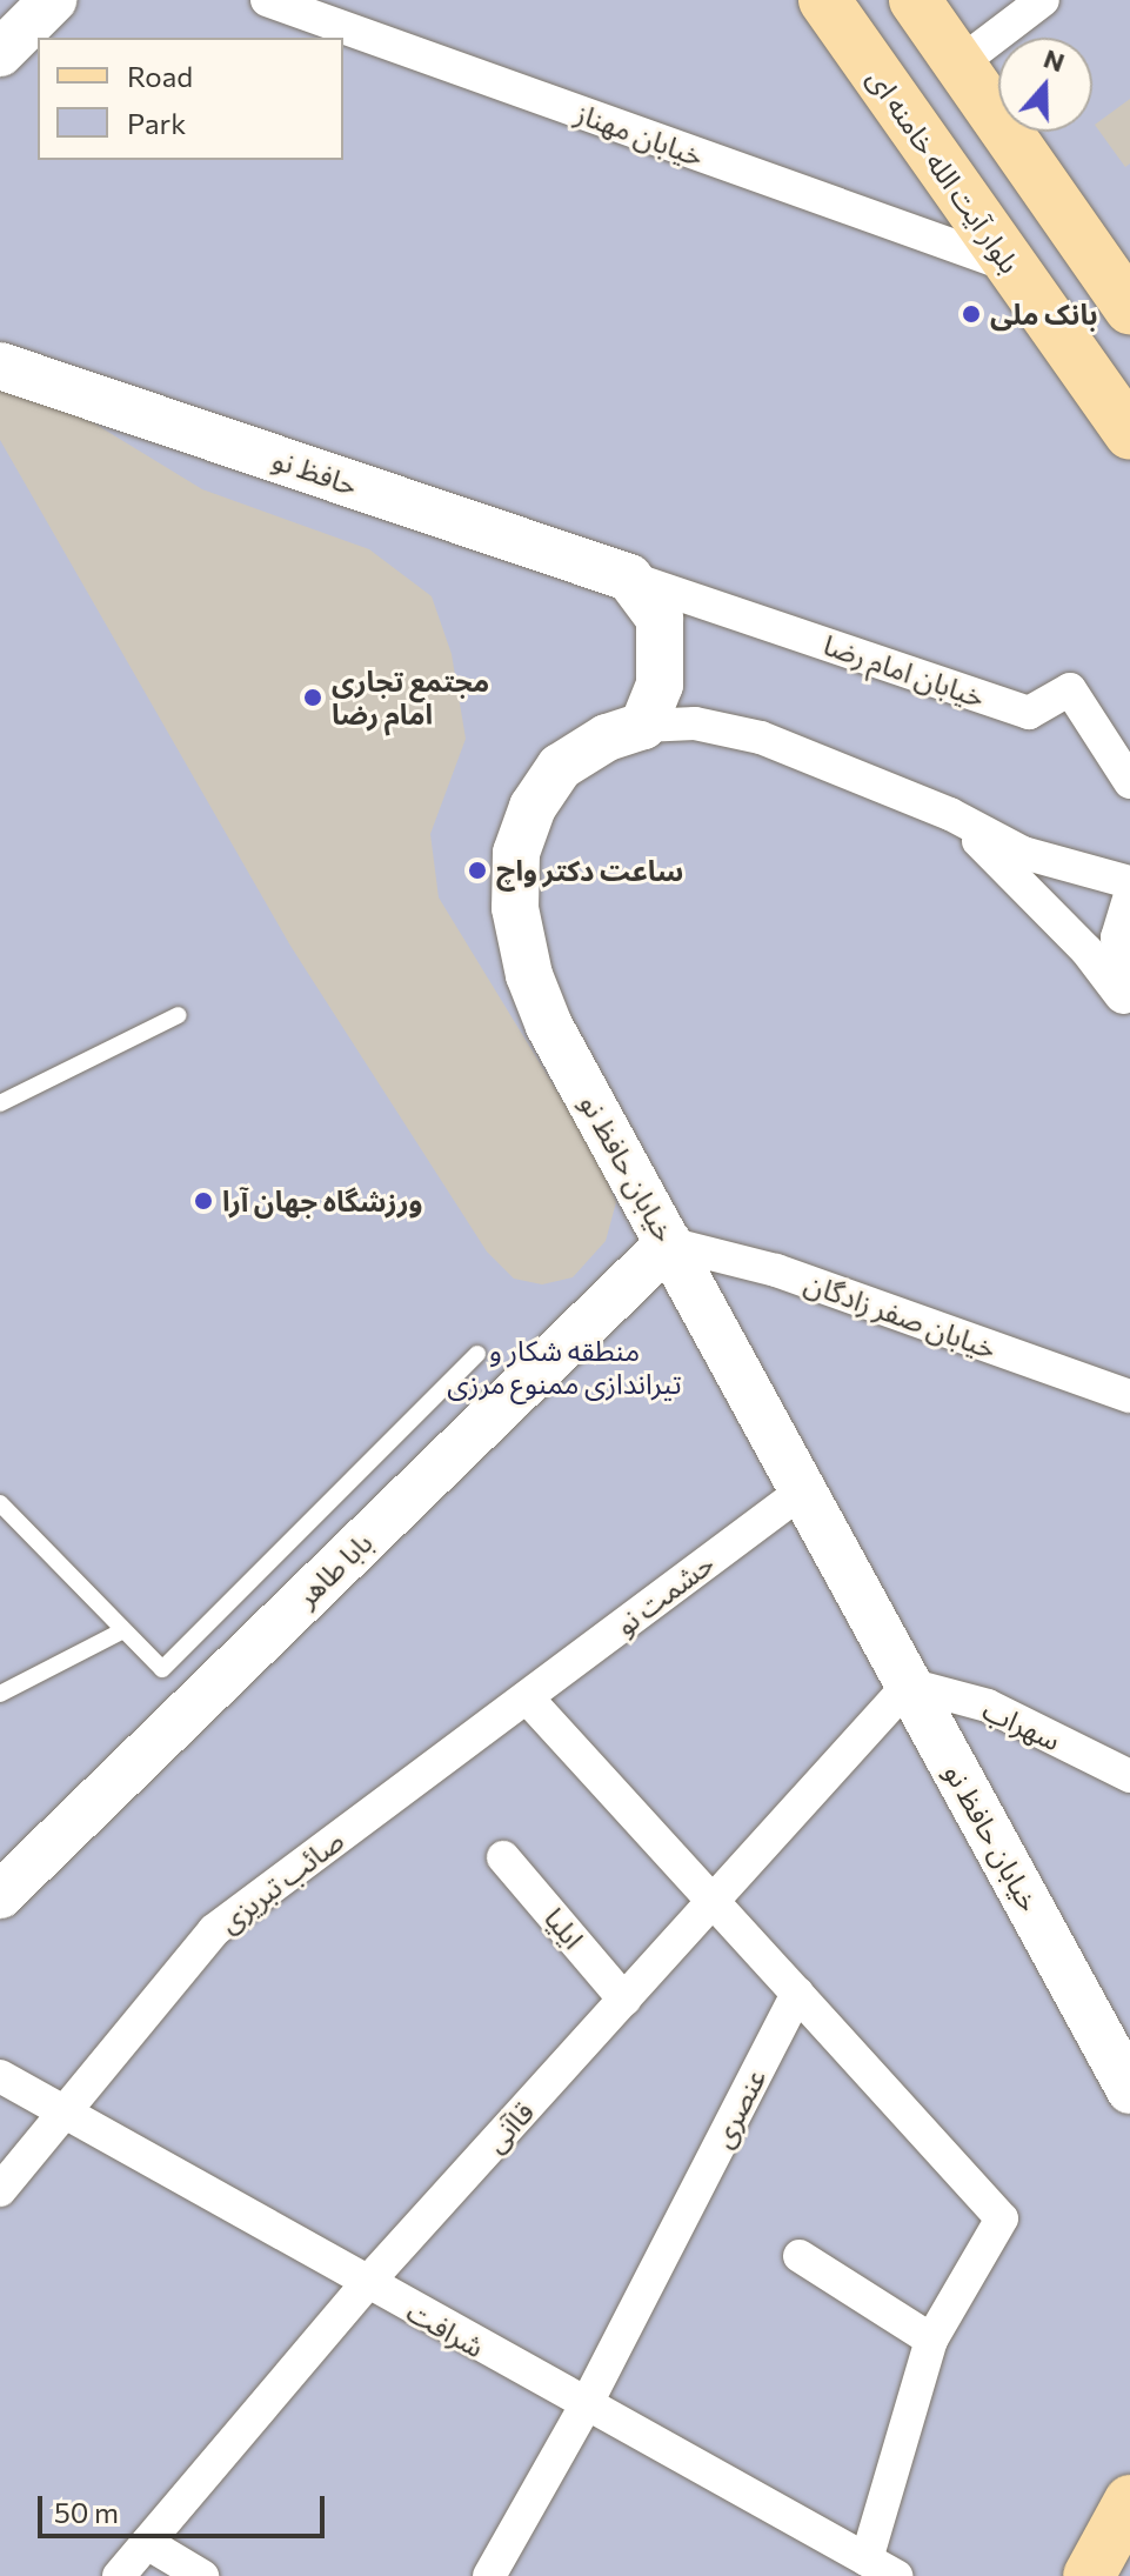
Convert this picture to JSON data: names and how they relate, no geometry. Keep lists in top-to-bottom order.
{
  "streets": {
    "main road": [
      "بلوار آیت الله خامنه ای",
      "حافظ نو",
      "خیابان حافظ نو",
      "بابا طاهر"
    ],
    "street": [
      "خیابان مهناز",
      "خیابان امام رضا",
      "خیابان صفر زادگان",
      "حشمت نو",
      "سهراب",
      "صائب تبریزی",
      "ایلیا",
      "عنصری",
      "قاآنی",
      "شرافت"
    ]
  },
  "crossings": [
    ["خیابان مهناز", "بلوار آیت الله خامنه ای"],
    ["حافظ نو", "خیابان امام رضا"],
    ["خیابان حافظ نو", "خیابان صفر زادگان"],
    ["خیابان حافظ نو", "بابا طاهر"],
    ["خیابان حافظ نو", "حشمت نو"],
    ["خیابان حافظ نو", "سهراب"],
    ["خیابان حافظ نو", "قاآنی"],
    ["خیابان صفر زادگان", "بابا طاهر"],
    ["حشمت نو", "صائب تبریزی"],
    ["سهراب", "قاآنی"],
    ["صائب تبریزی", "شرافت"],
    ["ایلیا", "قاآنی"],
    ["عنصری", "شرافت"],
    ["قاآنی", "شرافت"]
  ],
  "parks": ["منطقه شکار و تیراندازی ممنوع مرزی"],
  "places": [
    "بانک ملی",
    "مجتمع تجاری امام رضا",
    "ساعت دکتر واچ",
    "ورزشگاه جهان آرا"
  ],
  "legend": ["Road", "Park"],
  "scale_bar": "50 m",
  "north": "top"
}
